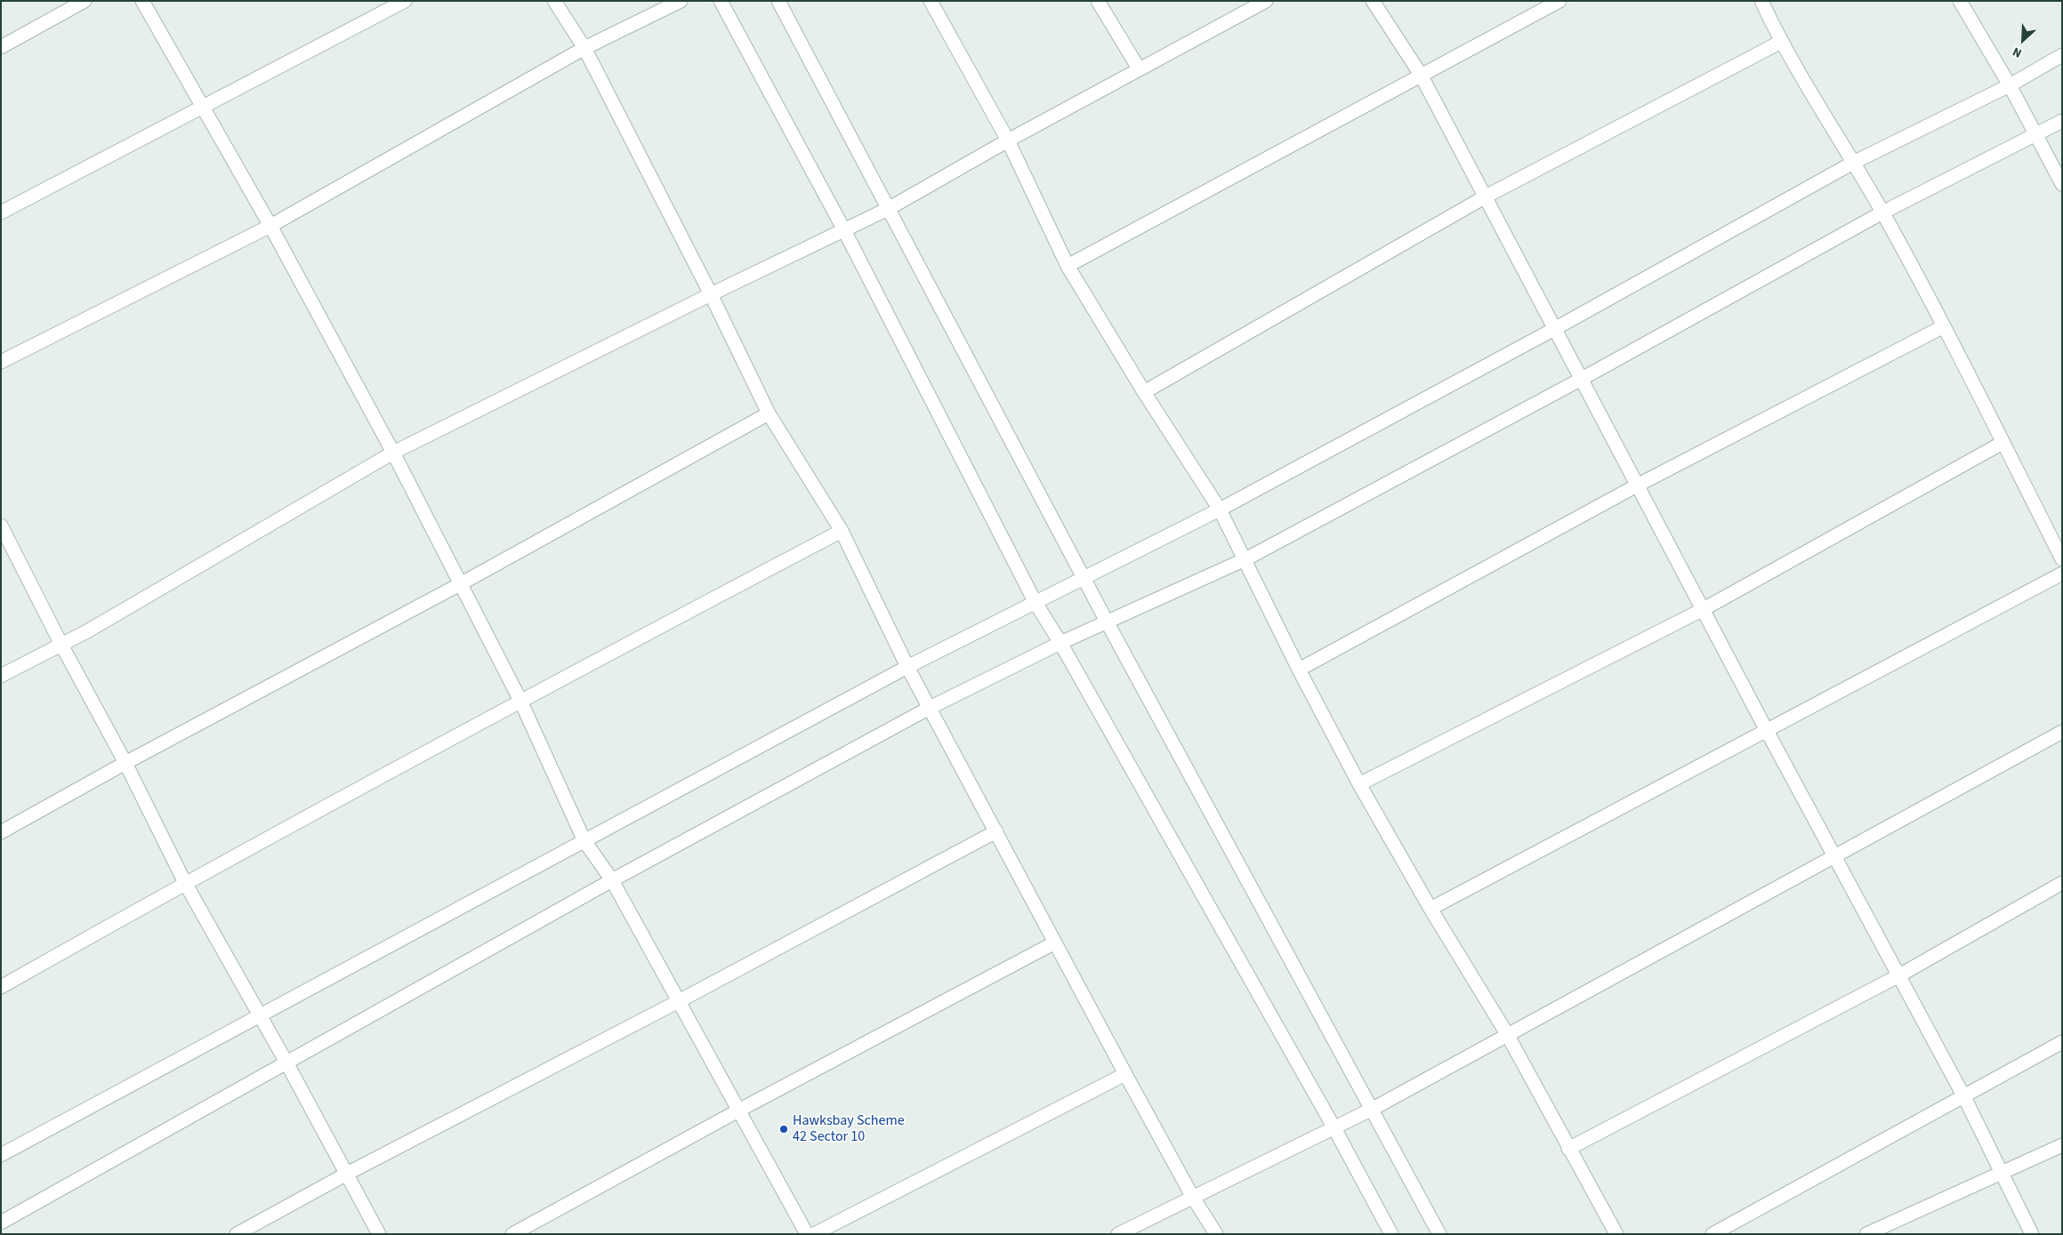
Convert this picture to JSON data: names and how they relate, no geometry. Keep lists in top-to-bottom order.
{
  "places": ["Hawksbay Scheme 42 Sector 10"],
  "north": "bottom left"
}
